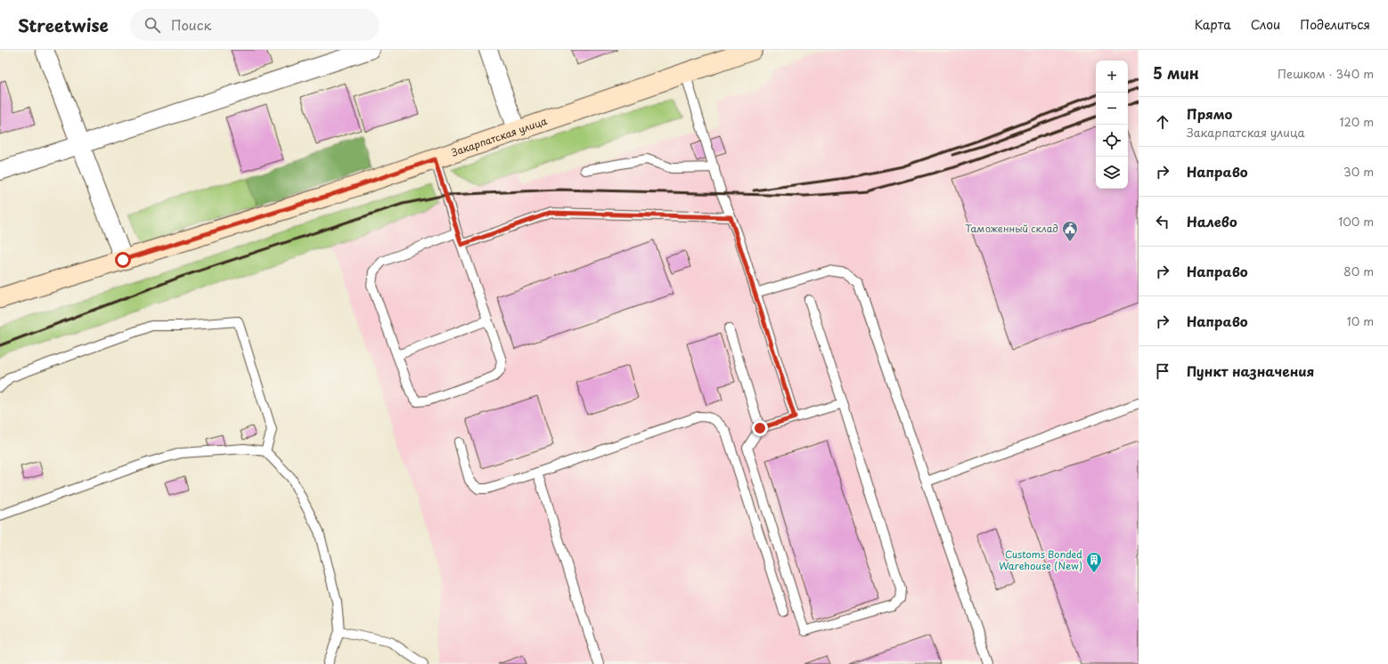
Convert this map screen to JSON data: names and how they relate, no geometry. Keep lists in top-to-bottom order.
{
  "streets": {
    "street": ["Закарпатская улица"]
  },
  "places": {
    "public building": ["Таможенный склад"],
    "building": ["Customs Bonded Warehouse (New)"]
  },
  "page": {
    "header": "Streetwise",
    "search": "Поиск",
    "nav": ["Карта", "Слои", "Поделиться"],
    "heading": ["5 мин", "Пешком · 340 m"],
    "map_buttons": ["+", "−"],
    "list": [
      ["Прямо", "Закарпатская улица", "120 m"],
      ["Направо", "30 m"],
      ["Налево", "100 m"],
      ["Направо", "80 m"],
      ["Направо", "10 m"],
      "Пункт назначения"
    ]
  }
}
